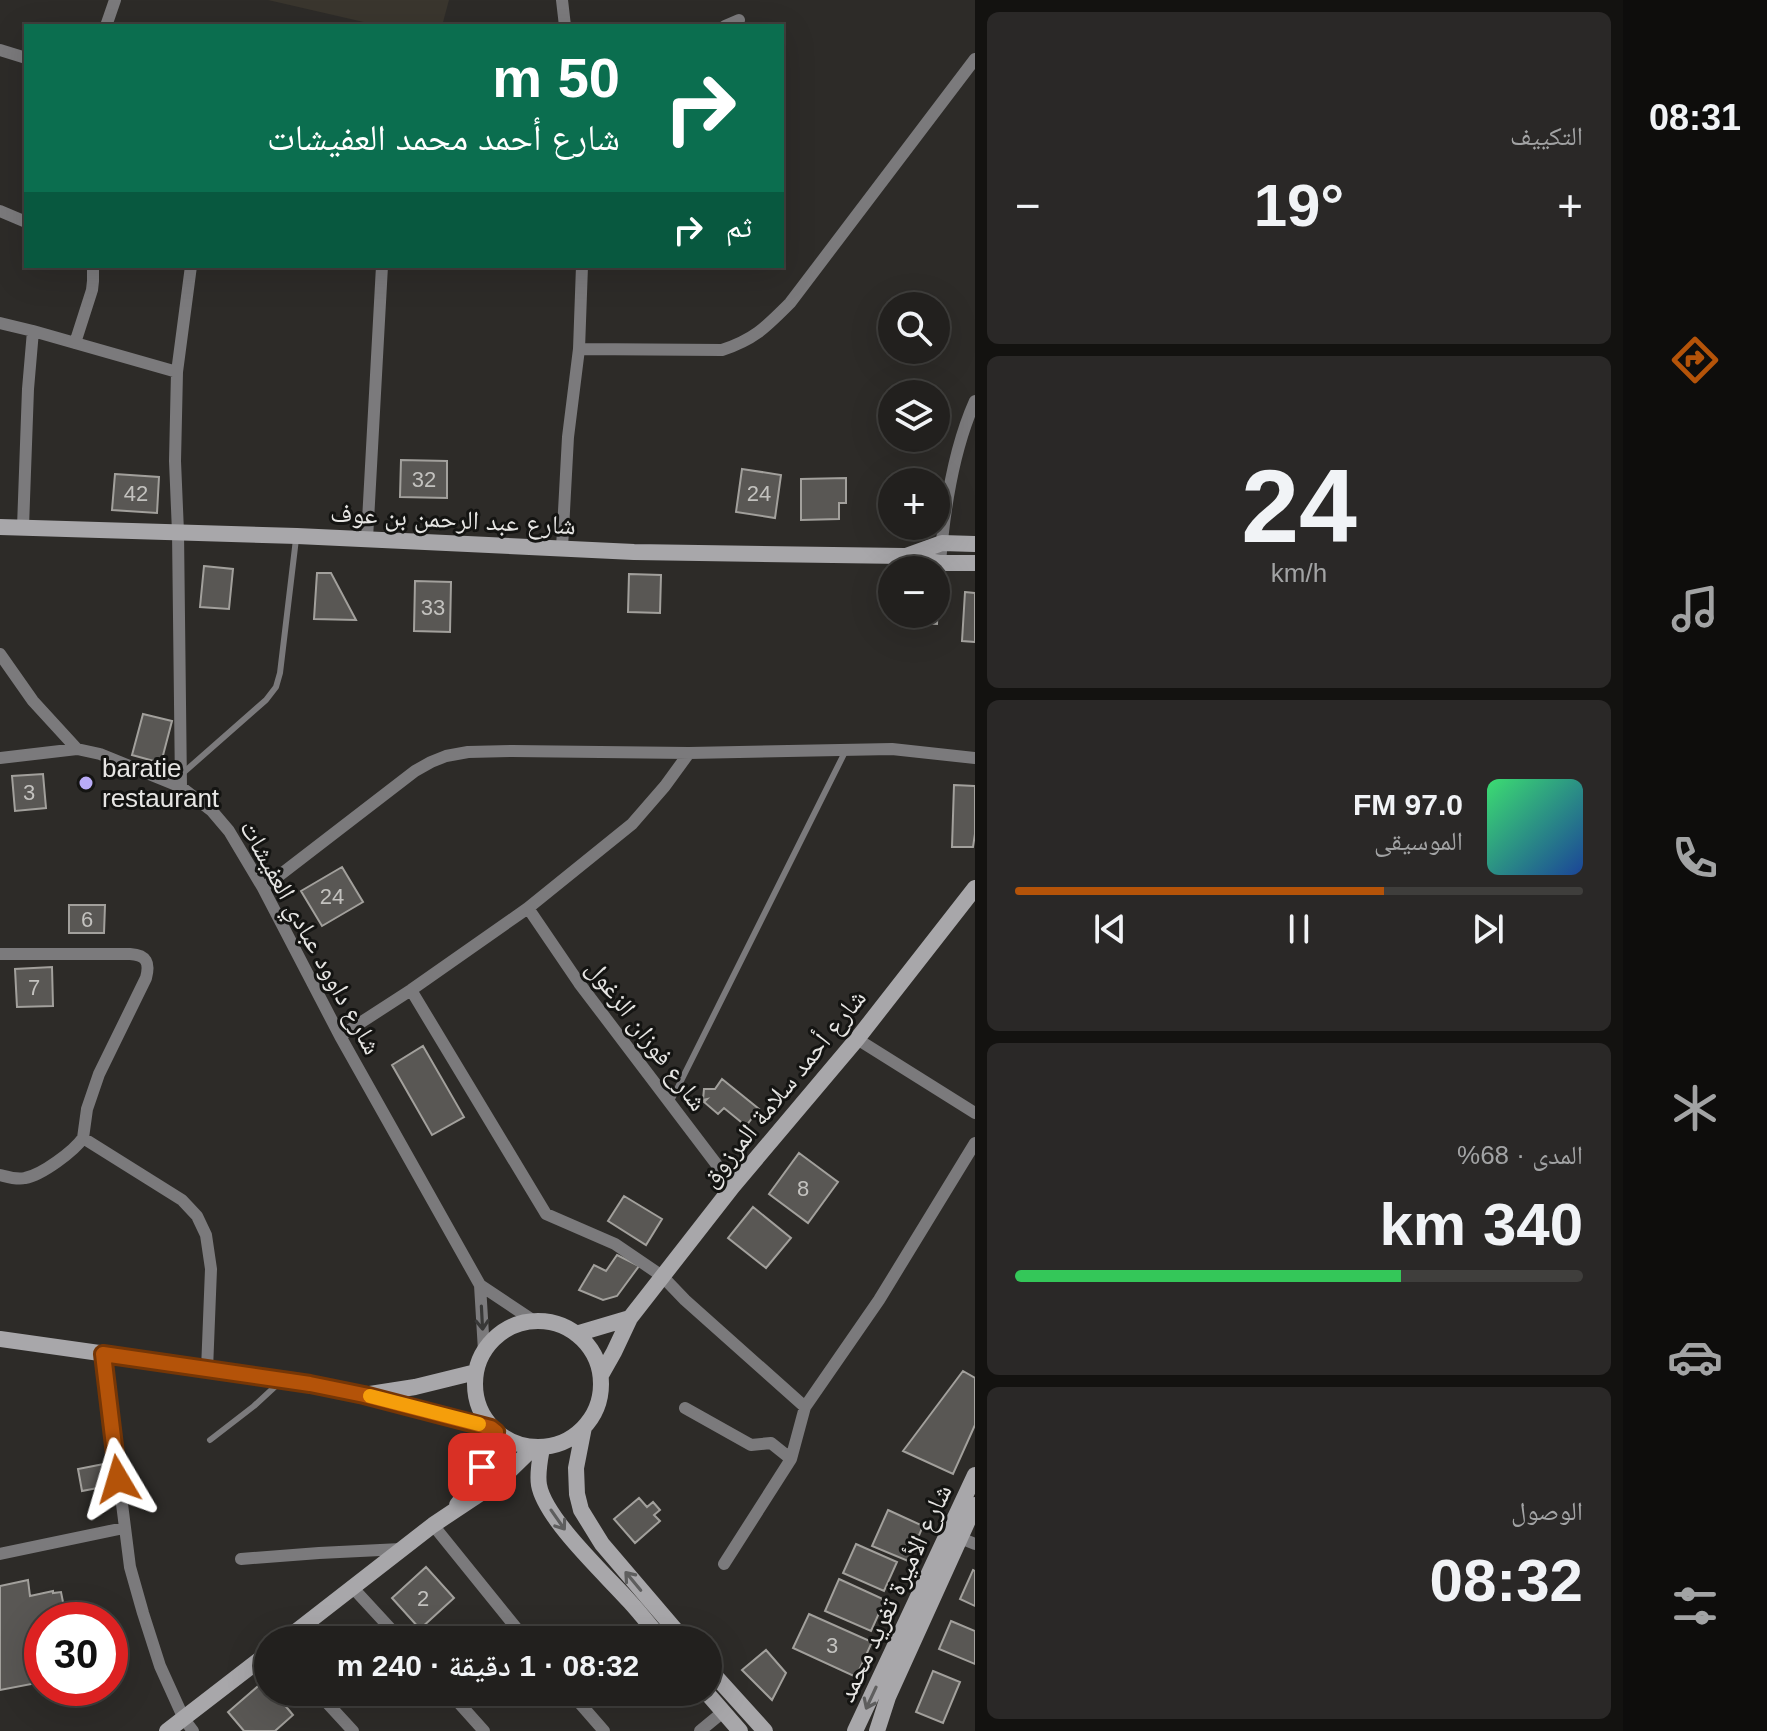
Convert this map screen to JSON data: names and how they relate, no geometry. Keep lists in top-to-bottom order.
{
  "streets": {
    "street": [
      "شارع عبد الرحمن بن عوف",
      "شارع داوود عبادي العفيشات",
      "شارع فوزان الزغول",
      "شارع أحمد سلامة المرزوق",
      "شارع الأميرة تغريد محمد"
    ]
  },
  "crossings": [
    ["شارع داوود عبادي العفيشات", "شارع أحمد سلامة المرزوق"],
    ["شارع فوزان الزغول", "شارع أحمد سلامة المرزوق"]
  ],
  "places": ["baratie restaurant"],
  "house_numbers": [
    "32",
    "42",
    "24",
    "33",
    "3",
    "24",
    "6",
    "7",
    "8",
    "2",
    "3"
  ],
  "page": {
    "tabs": "08:31",
    "tile": [
      "التكييف",
      ["24", "km/h"],
      ["المدى · 68%", "340 km"],
      ["الوصول", "08:32"]
    ],
    "turn": ["50 m", "شارع أحمد محمد العفيشات"],
    "heat": ["−", "19°", "+"],
    "then": "ثم",
    "map_buttons": ["+", "−"],
    "song": ["97.0 FM", "الموسيقى"],
    "limit": "30",
    "trip": "08:32 · 1 دقيقة · 240 m"
  }
}
